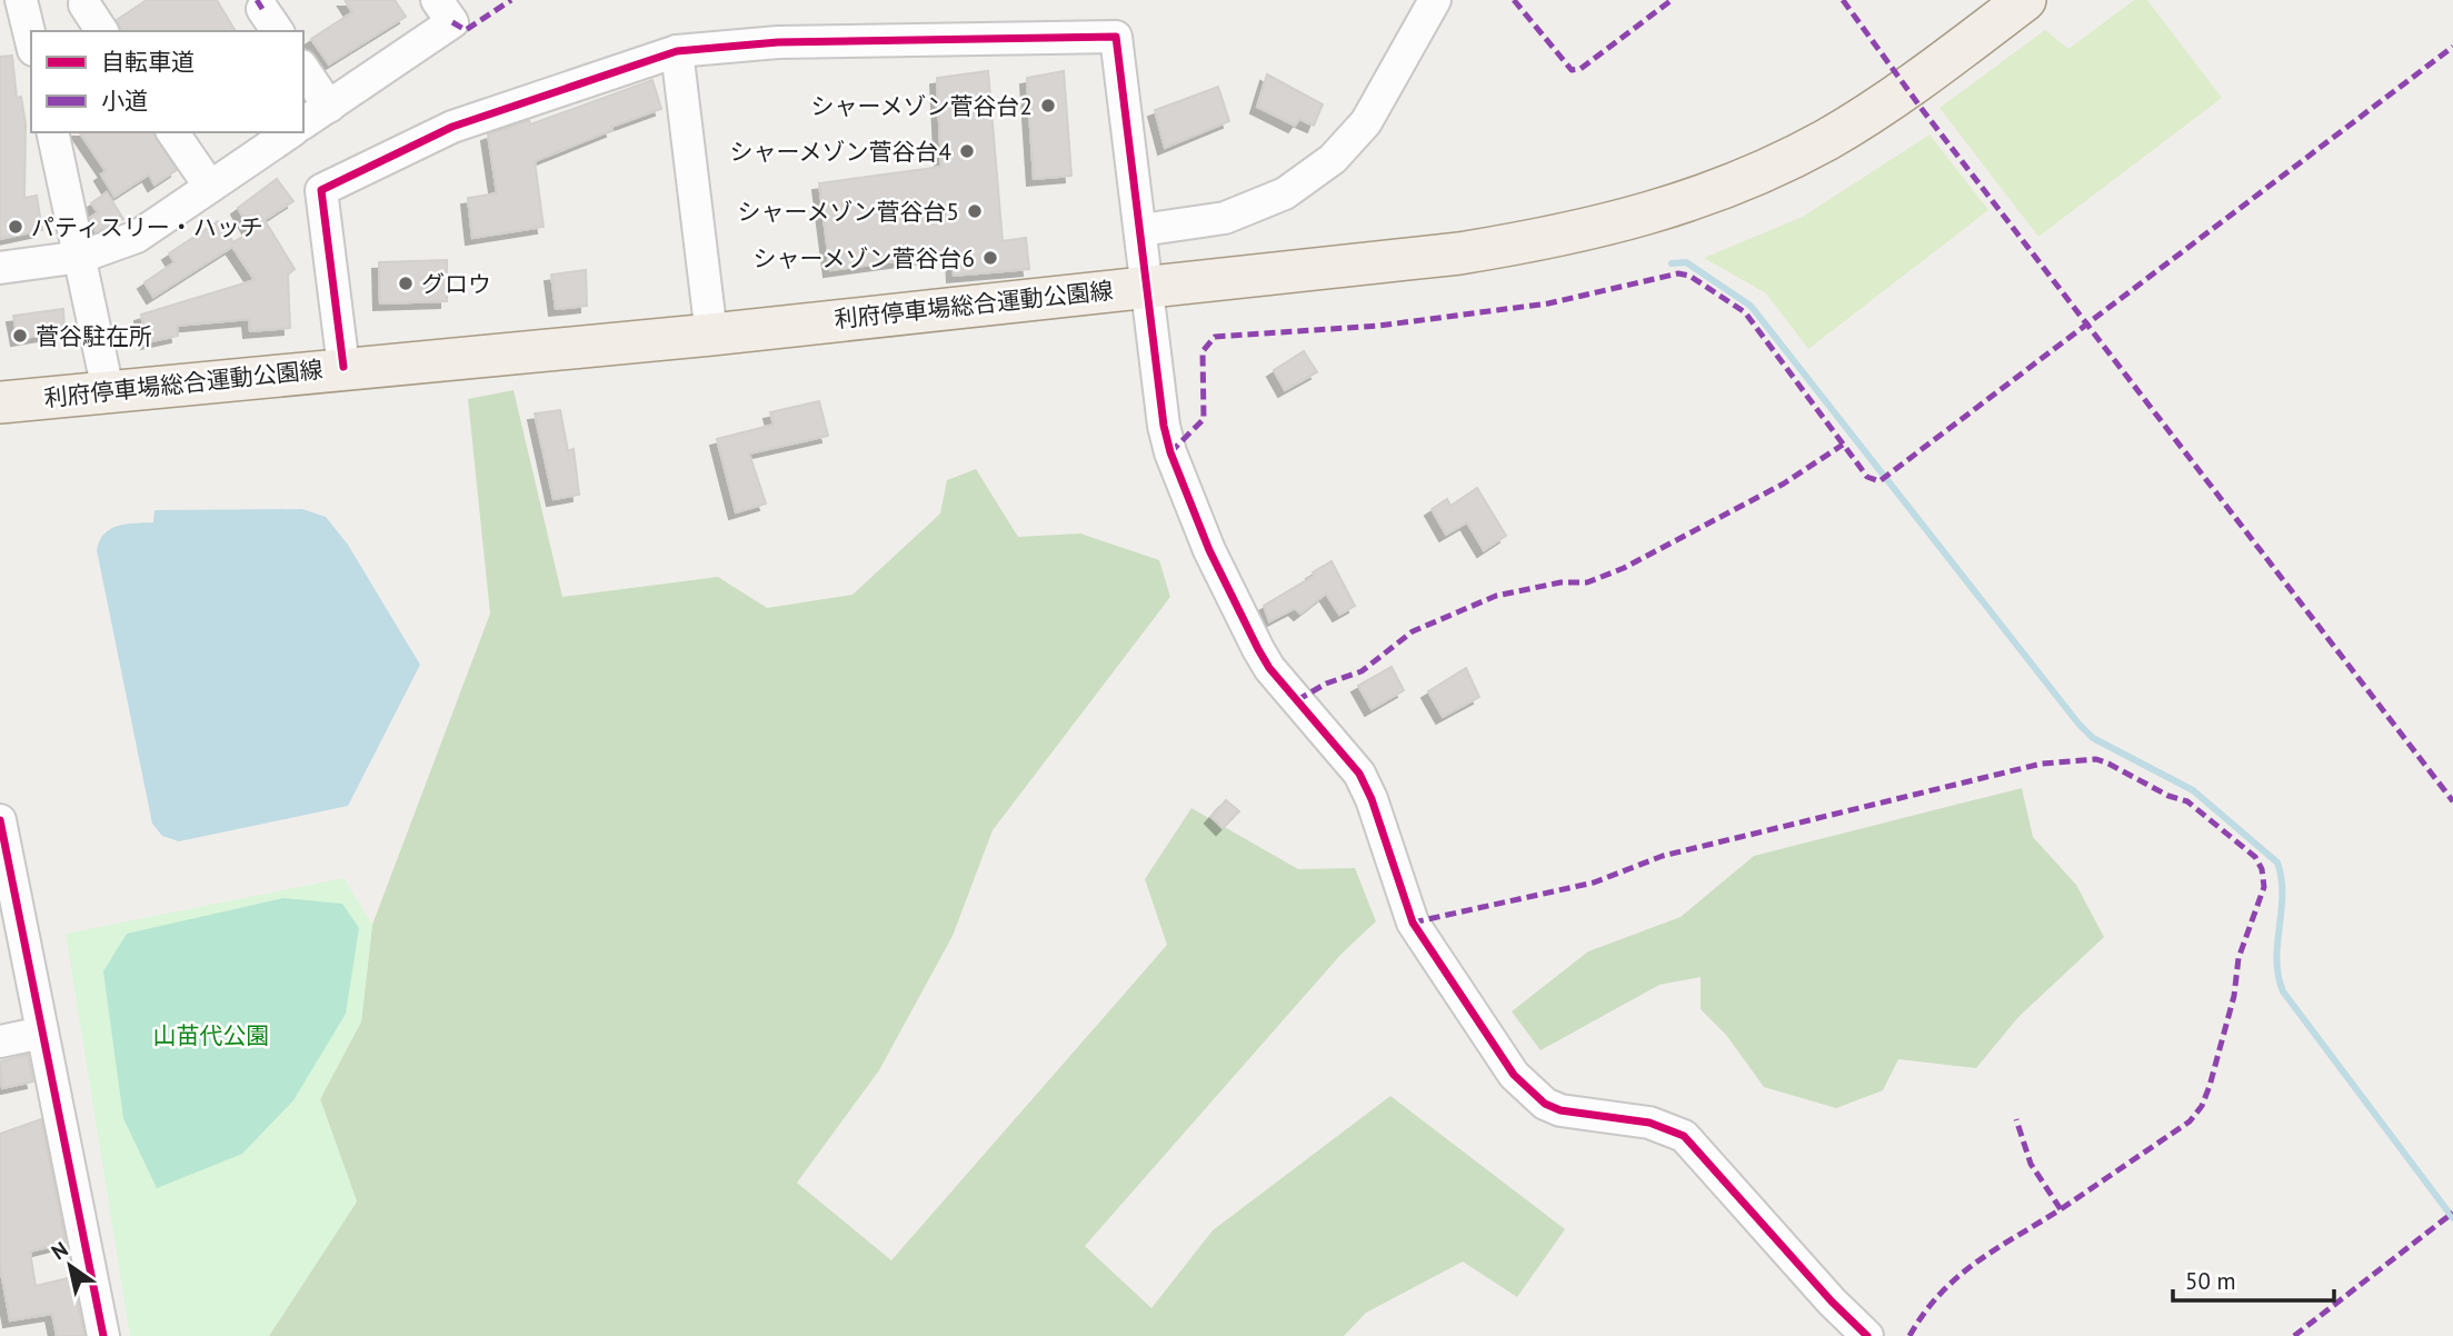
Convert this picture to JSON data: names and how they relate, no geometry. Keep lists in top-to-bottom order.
{
  "streets": {
    "main road": ["利府停車場総合運動公園線"]
  },
  "parks": ["山苗代公園"],
  "places": [
    "シャーメゾン菅谷台2",
    "シャーメゾン菅谷台4",
    "シャーメゾン菅谷台5",
    "パティスリー・ハッチ",
    "シャーメゾン菅谷台6",
    "グロウ",
    "菅谷駐在所"
  ],
  "legend": ["自転車道", "小道"],
  "scale_bar": "50 m",
  "north": "top left"
}
